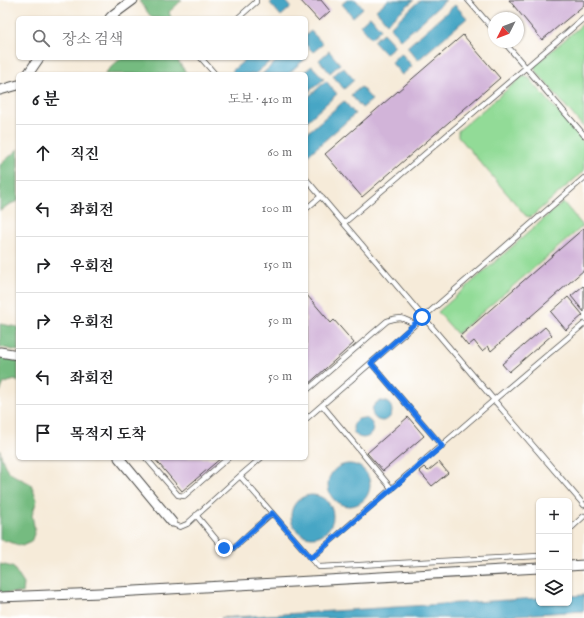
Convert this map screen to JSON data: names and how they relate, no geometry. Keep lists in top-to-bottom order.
{
  "north": "bottom left",
  "page": {
    "search": "장소 검색",
    "heading": ["6 분", "도보 · 410 m"],
    "list": [
      ["직진", "60 m"],
      ["좌회전", "100 m"],
      ["우회전", "150 m"],
      ["우회전", "50 m"],
      ["좌회전", "50 m"],
      "목적지 도착"
    ],
    "map_buttons": ["+", "−"]
  }
}
